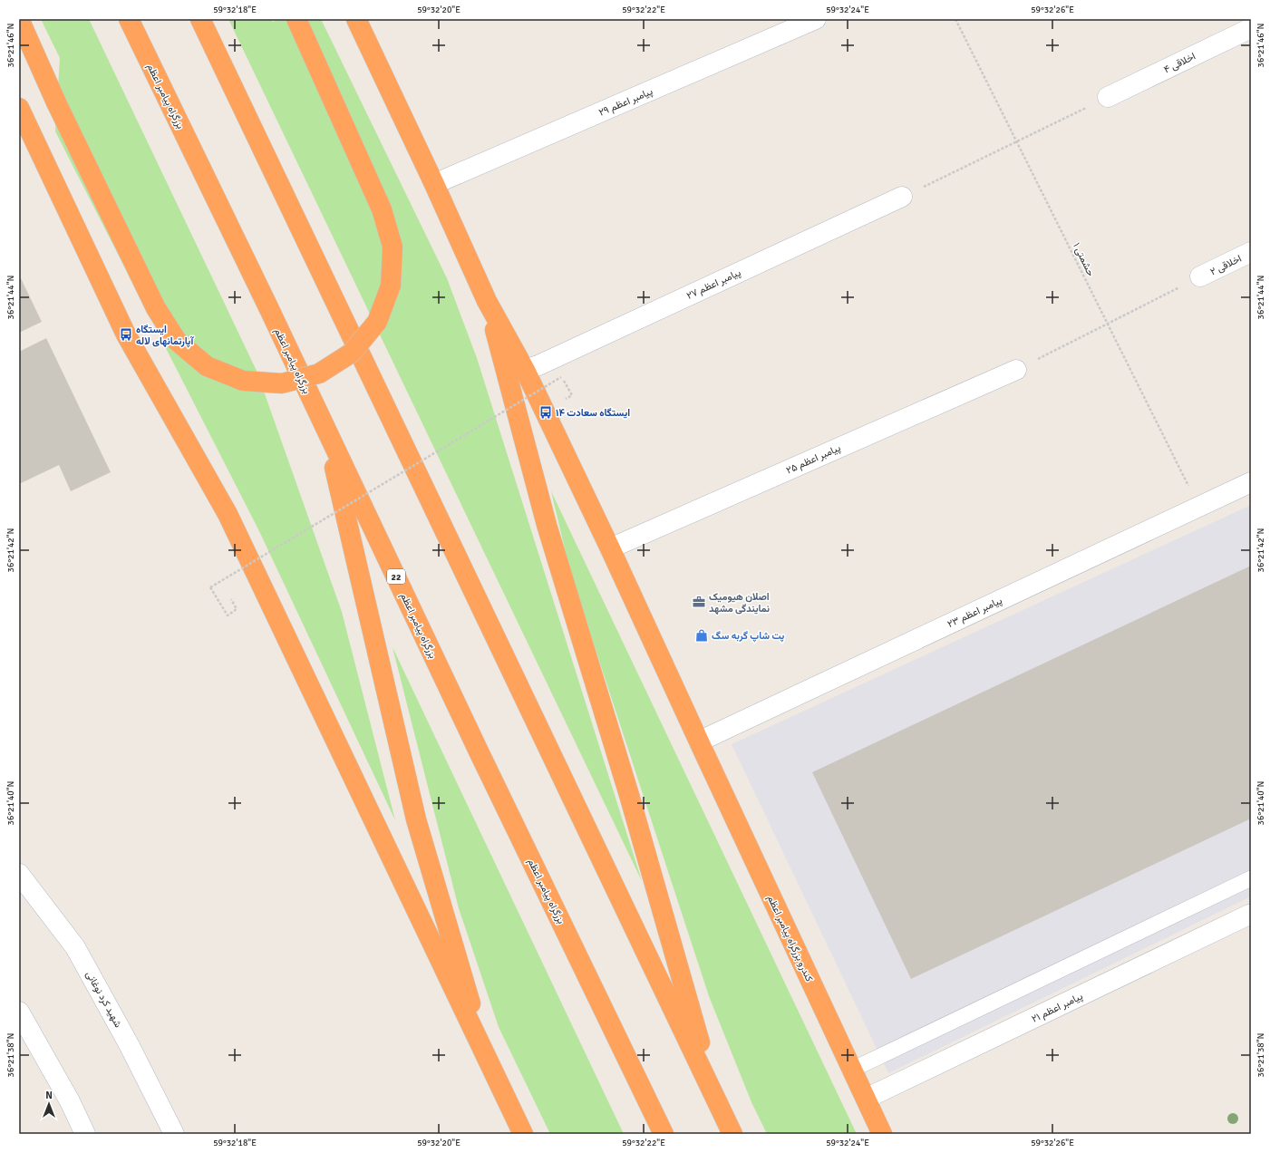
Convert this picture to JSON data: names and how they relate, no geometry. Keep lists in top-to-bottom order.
{
  "streets": {
    "highway": ["بزرگراه پیامبر اعظم", "22", "کندرو بزرگراه پیامبر اعظم"],
    "street": [
      "اخلاقی ۴",
      "پیامبر اعظم ۲۹",
      "اخلاقی ۲",
      "پیامبر اعظم ۲۷",
      "پیامبر اعظم ۲۵",
      "پیامبر اعظم ۲۳",
      "شهید کرد نوغانی",
      "پیامبر اعظم ۲۱"
    ],
    "path": ["حشمتی ۱"]
  },
  "crossings": [
    ["حشمتی ۱", "پیامبر اعظم ۲۳"],
    ["پیامبر اعظم ۲۷", "کندرو بزرگراه پیامبر اعظم"],
    ["پیامبر اعظم ۲۵", "کندرو بزرگراه پیامبر اعظم"],
    ["پیامبر اعظم ۲۳", "کندرو بزرگراه پیامبر اعظم"],
    ["کندرو بزرگراه پیامبر اعظم", "پیامبر اعظم ۲۱"]
  ],
  "places": {
    "bus stop": ["ایستگاه آپارتمانهای لاله", "ایستگاه سعادت ۱۴"],
    "office": ["اصلان هیومیک نمایندگی مشهد"],
    "shop": ["پت شاپ گربه سگ"]
  },
  "north": "top",
  "coordinates": [
    "59°32'18\"E",
    "59°32'20\"E",
    "59°32'22\"E",
    "59°32'24\"E",
    "59°32'26\"E",
    "36°21'46\"N",
    "36°21'44\"N",
    "36°21'42\"N",
    "36°21'40\"N",
    "36°21'38\"N"
  ]
}
